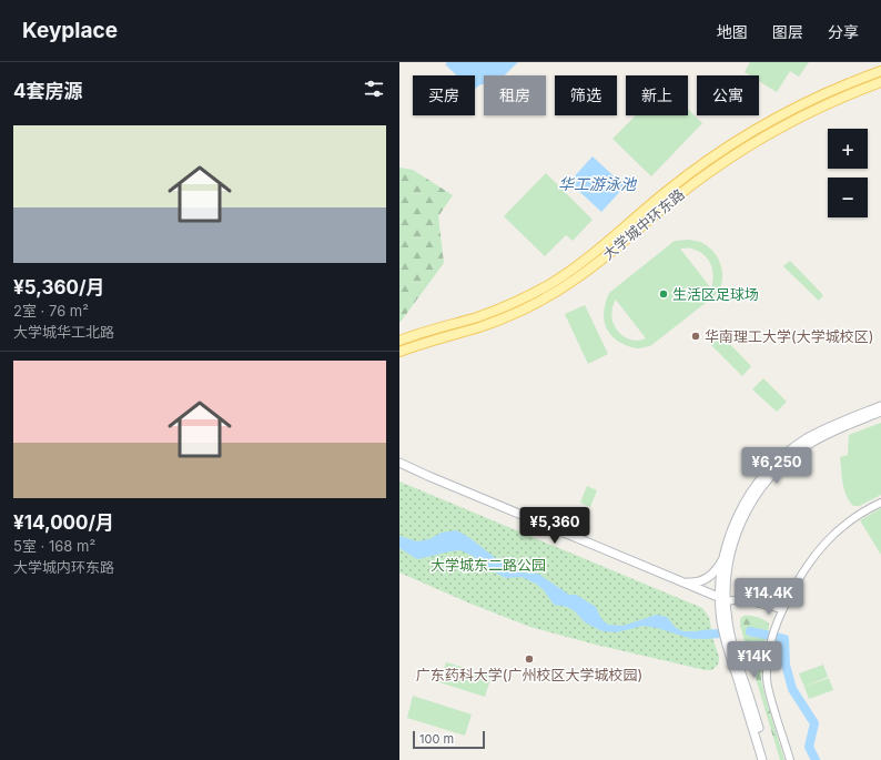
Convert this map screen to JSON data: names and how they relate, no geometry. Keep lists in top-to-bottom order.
{
  "streets": {
    "main road": ["大学城中环东路"]
  },
  "water": ["华工游泳池"],
  "parks": ["大学城东二路公园"],
  "places": ["生活区足球场", "华南理工大学(大学城校区)", "广东药科大学(广州校区大学城校园)"],
  "scale_bar": "100 m",
  "page": {
    "header": "Keyplace",
    "nav": ["地图", "图层", "分享"],
    "heading": "4套房源",
    "chip": [
      "买房",
      "租房",
      "筛选",
      "新上",
      "公寓"
    ],
    "list": [
      {
        "name": "¥5,360/月",
        "note": "2室 · 76 m² · 大学城华工北路"
      },
      {
        "name": "¥14,000/月",
        "note": "5室 · 168 m² · 大学城内环东路"
      }
    ],
    "map_buttons": ["+", "−"],
    "price": [
      "¥6,250",
      "¥5,360",
      "¥14.4K",
      "¥14K"
    ],
    "scale": "100 m"
  }
}
